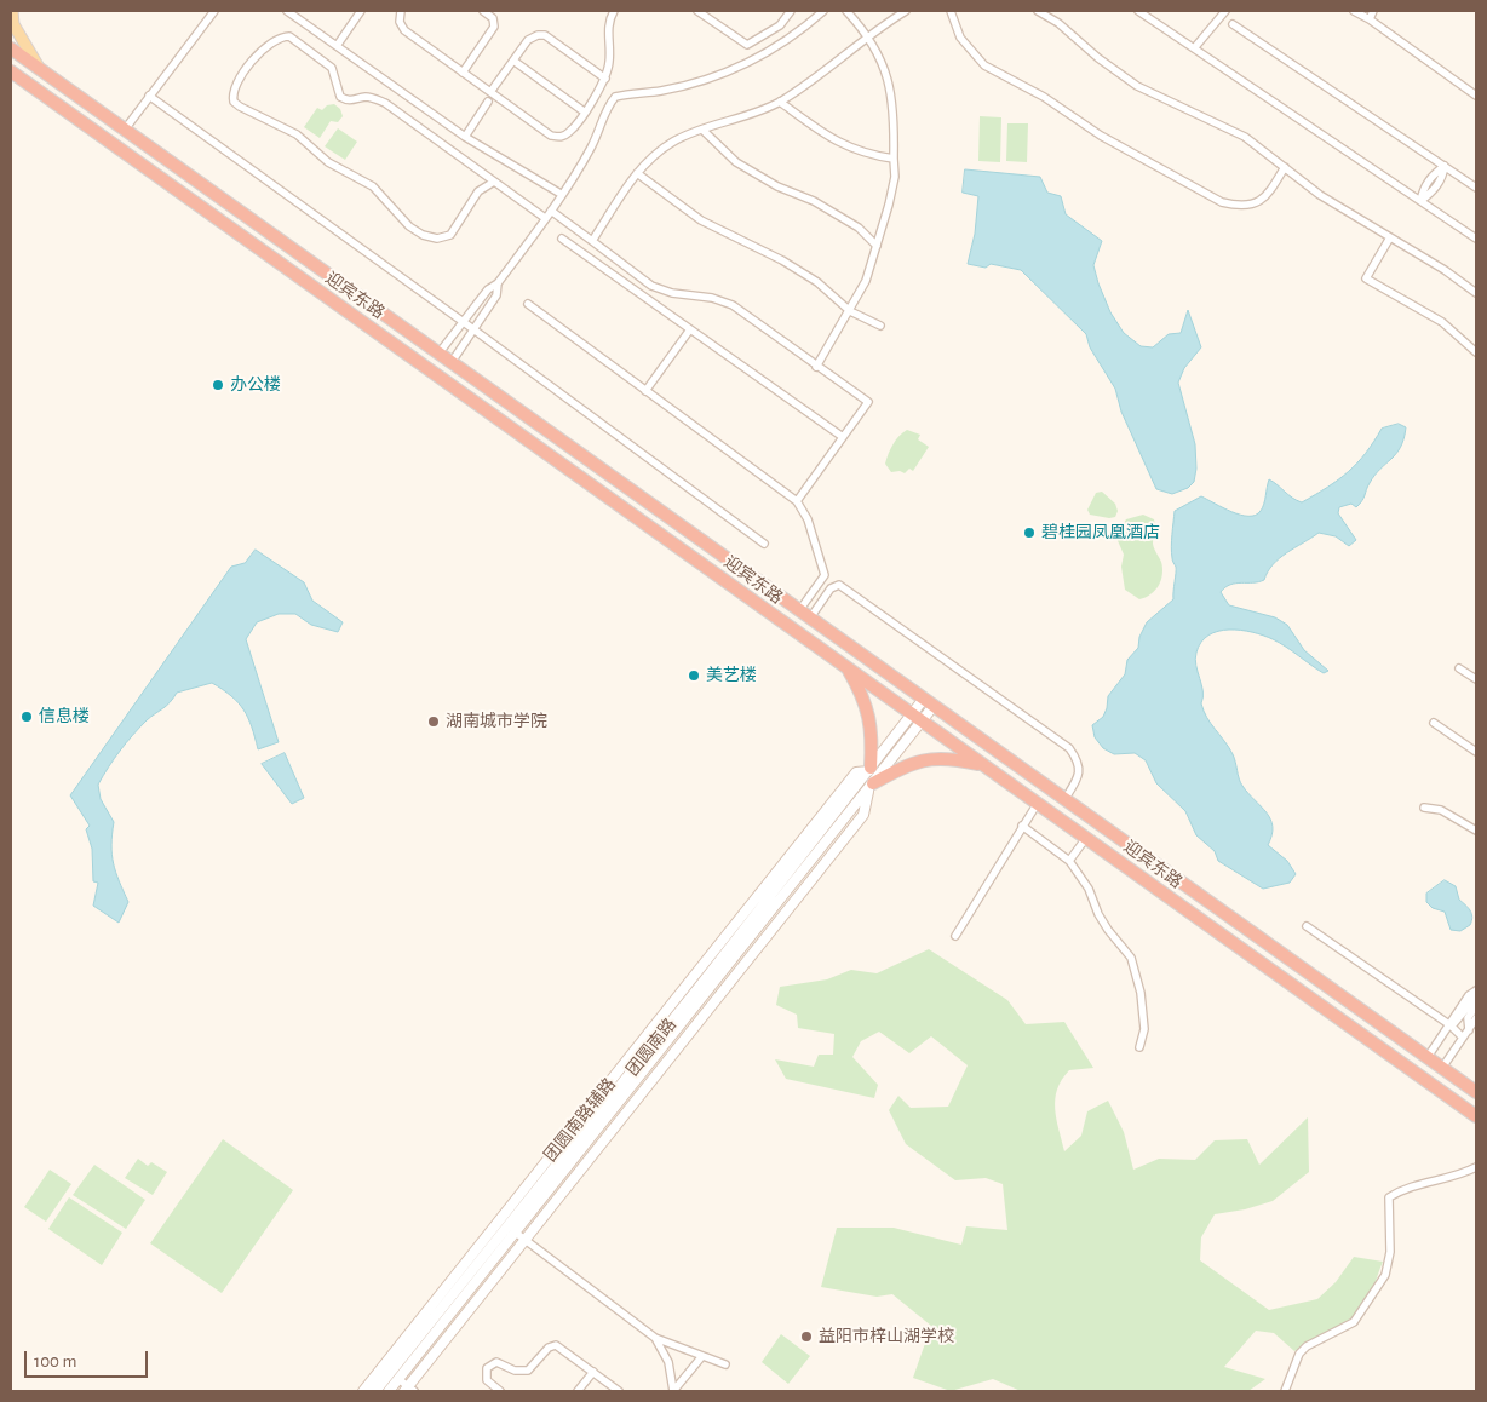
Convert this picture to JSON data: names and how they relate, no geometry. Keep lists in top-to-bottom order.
{
  "streets": {
    "highway": ["迎宾东路"],
    "main road": ["团圆南路", "团圆南路辅路"]
  },
  "crossings": [
    ["迎宾东路", "团圆南路"],
    ["团圆南路", "团圆南路辅路"]
  ],
  "places": [
    "办公楼",
    "碧桂园凤凰酒店",
    "美艺楼",
    "信息楼",
    "湖南城市学院",
    "益阳市梓山湖学校"
  ],
  "scale_bar": "100 m"
}
